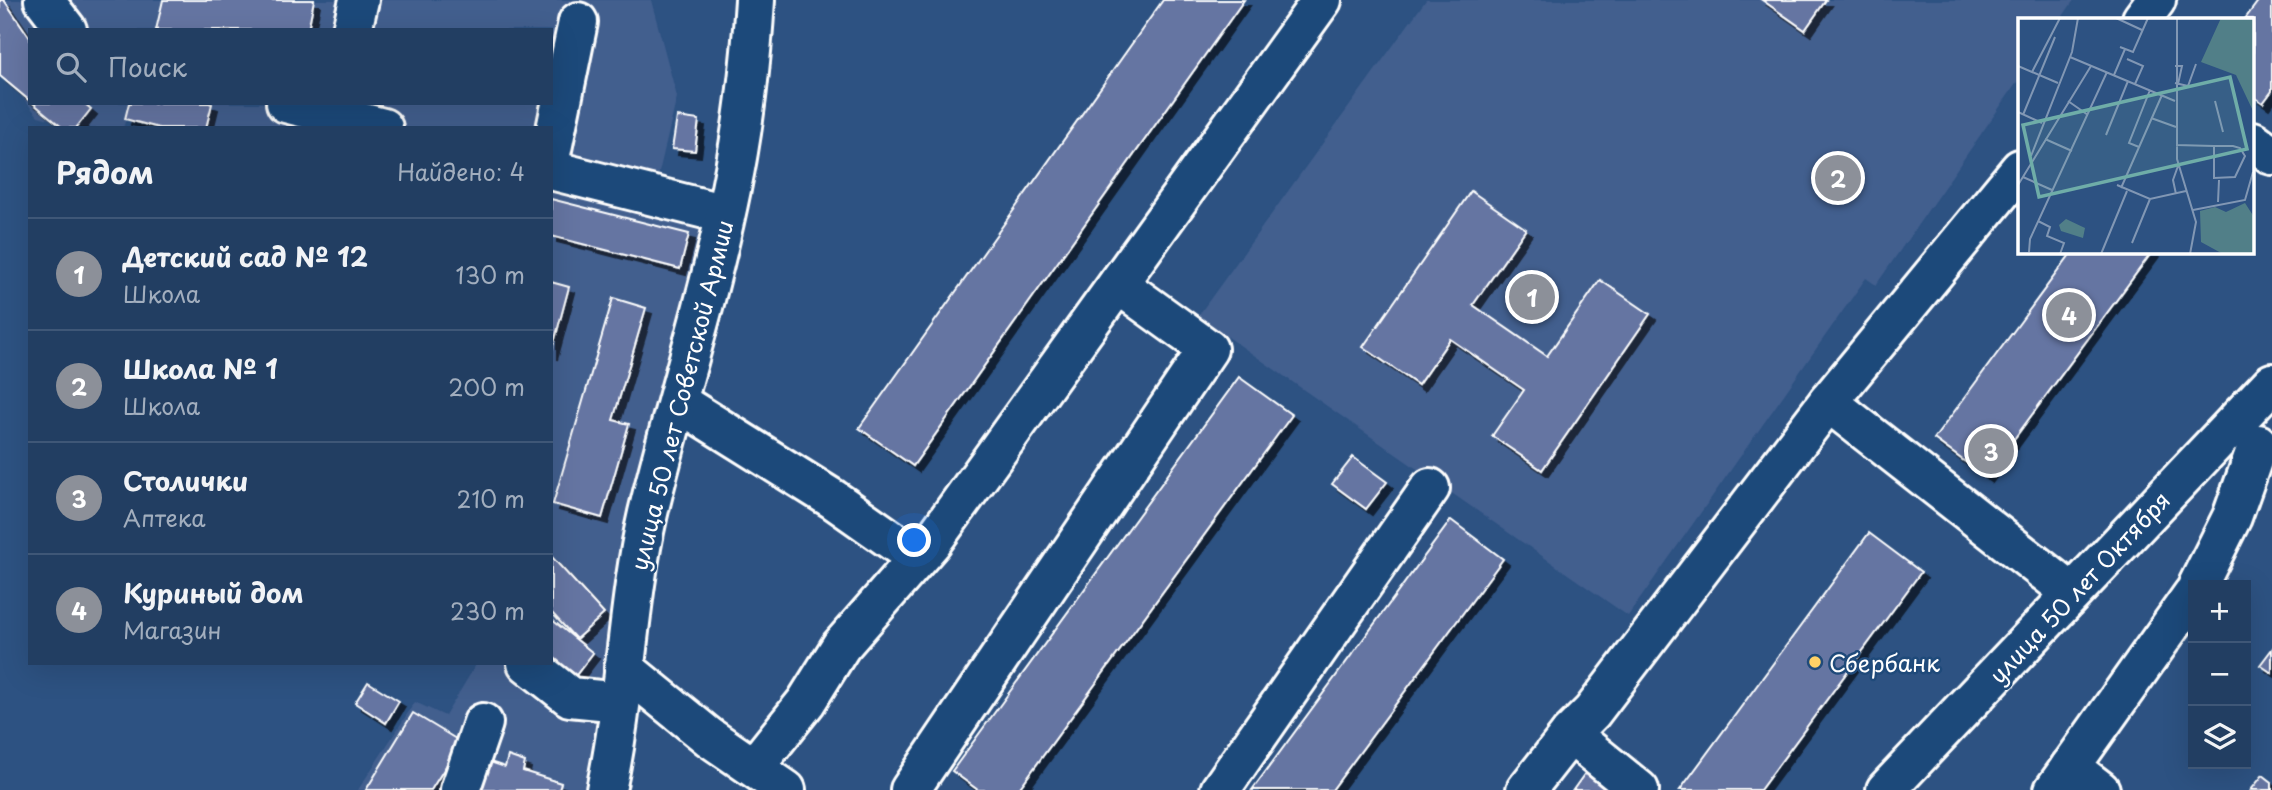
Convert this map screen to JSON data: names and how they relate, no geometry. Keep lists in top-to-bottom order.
{
  "streets": {
    "street": ["улица 50 лет Советской Армии", "улица 50 лет Октября"]
  },
  "places": ["Сбербанк"],
  "page": {
    "search": "Поиск",
    "heading": ["Рядом", "Найдено: 4"],
    "pins": [
      "2",
      "1",
      "4",
      "3"
    ],
    "list": [
      {
        "mark": "1",
        "name": "Детский сад № 12",
        "note": "Школа",
        "value": "130 m"
      },
      {
        "mark": "2",
        "name": "Школа № 1",
        "note": "Школа",
        "value": "200 m"
      },
      {
        "mark": "3",
        "name": "Столички",
        "note": "Аптека",
        "value": "210 m"
      },
      {
        "mark": "4",
        "name": "Куриный дом",
        "note": "Магазин",
        "value": "230 m"
      }
    ],
    "map_buttons": ["+", "−"]
  }
}
